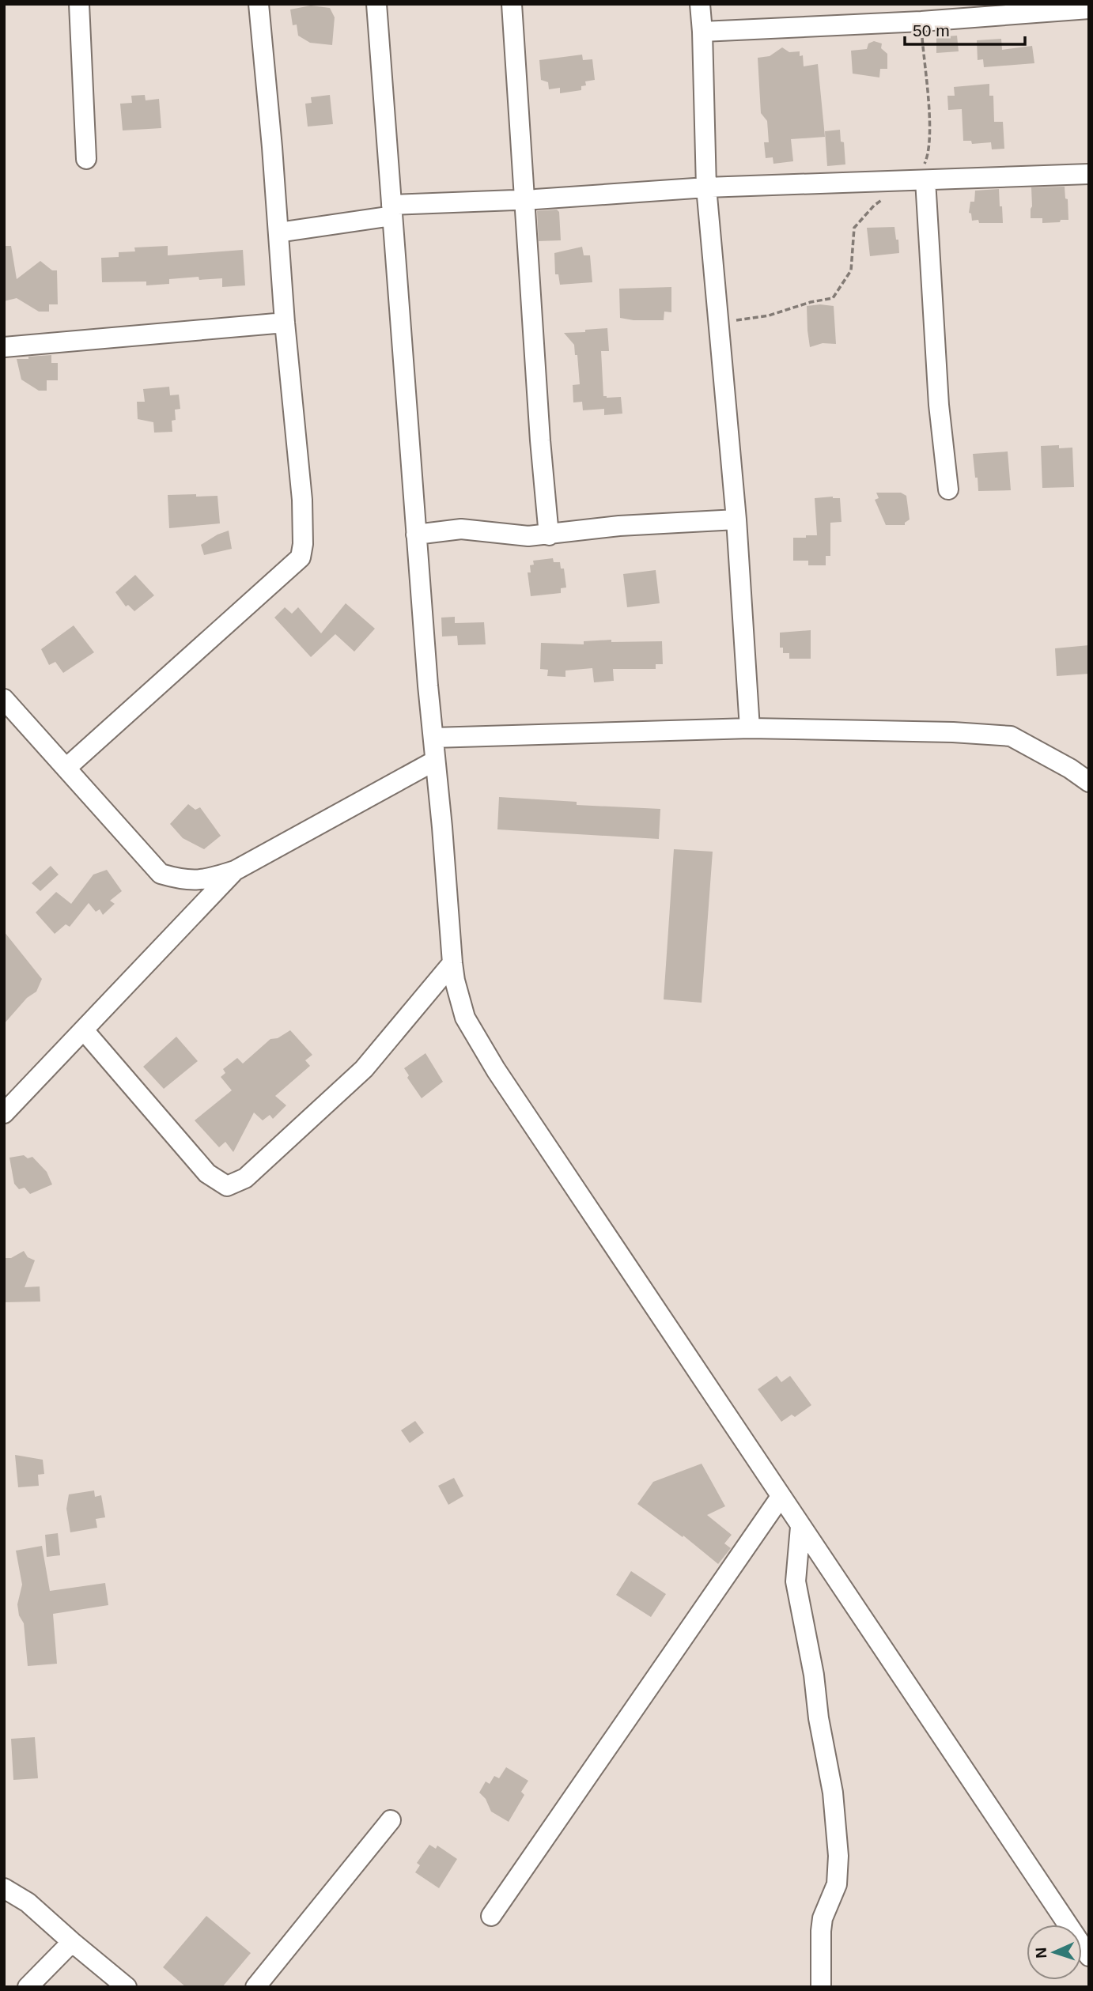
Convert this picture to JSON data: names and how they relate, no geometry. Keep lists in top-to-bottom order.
{
  "scale_bar": "50 m",
  "north": "left"
}
